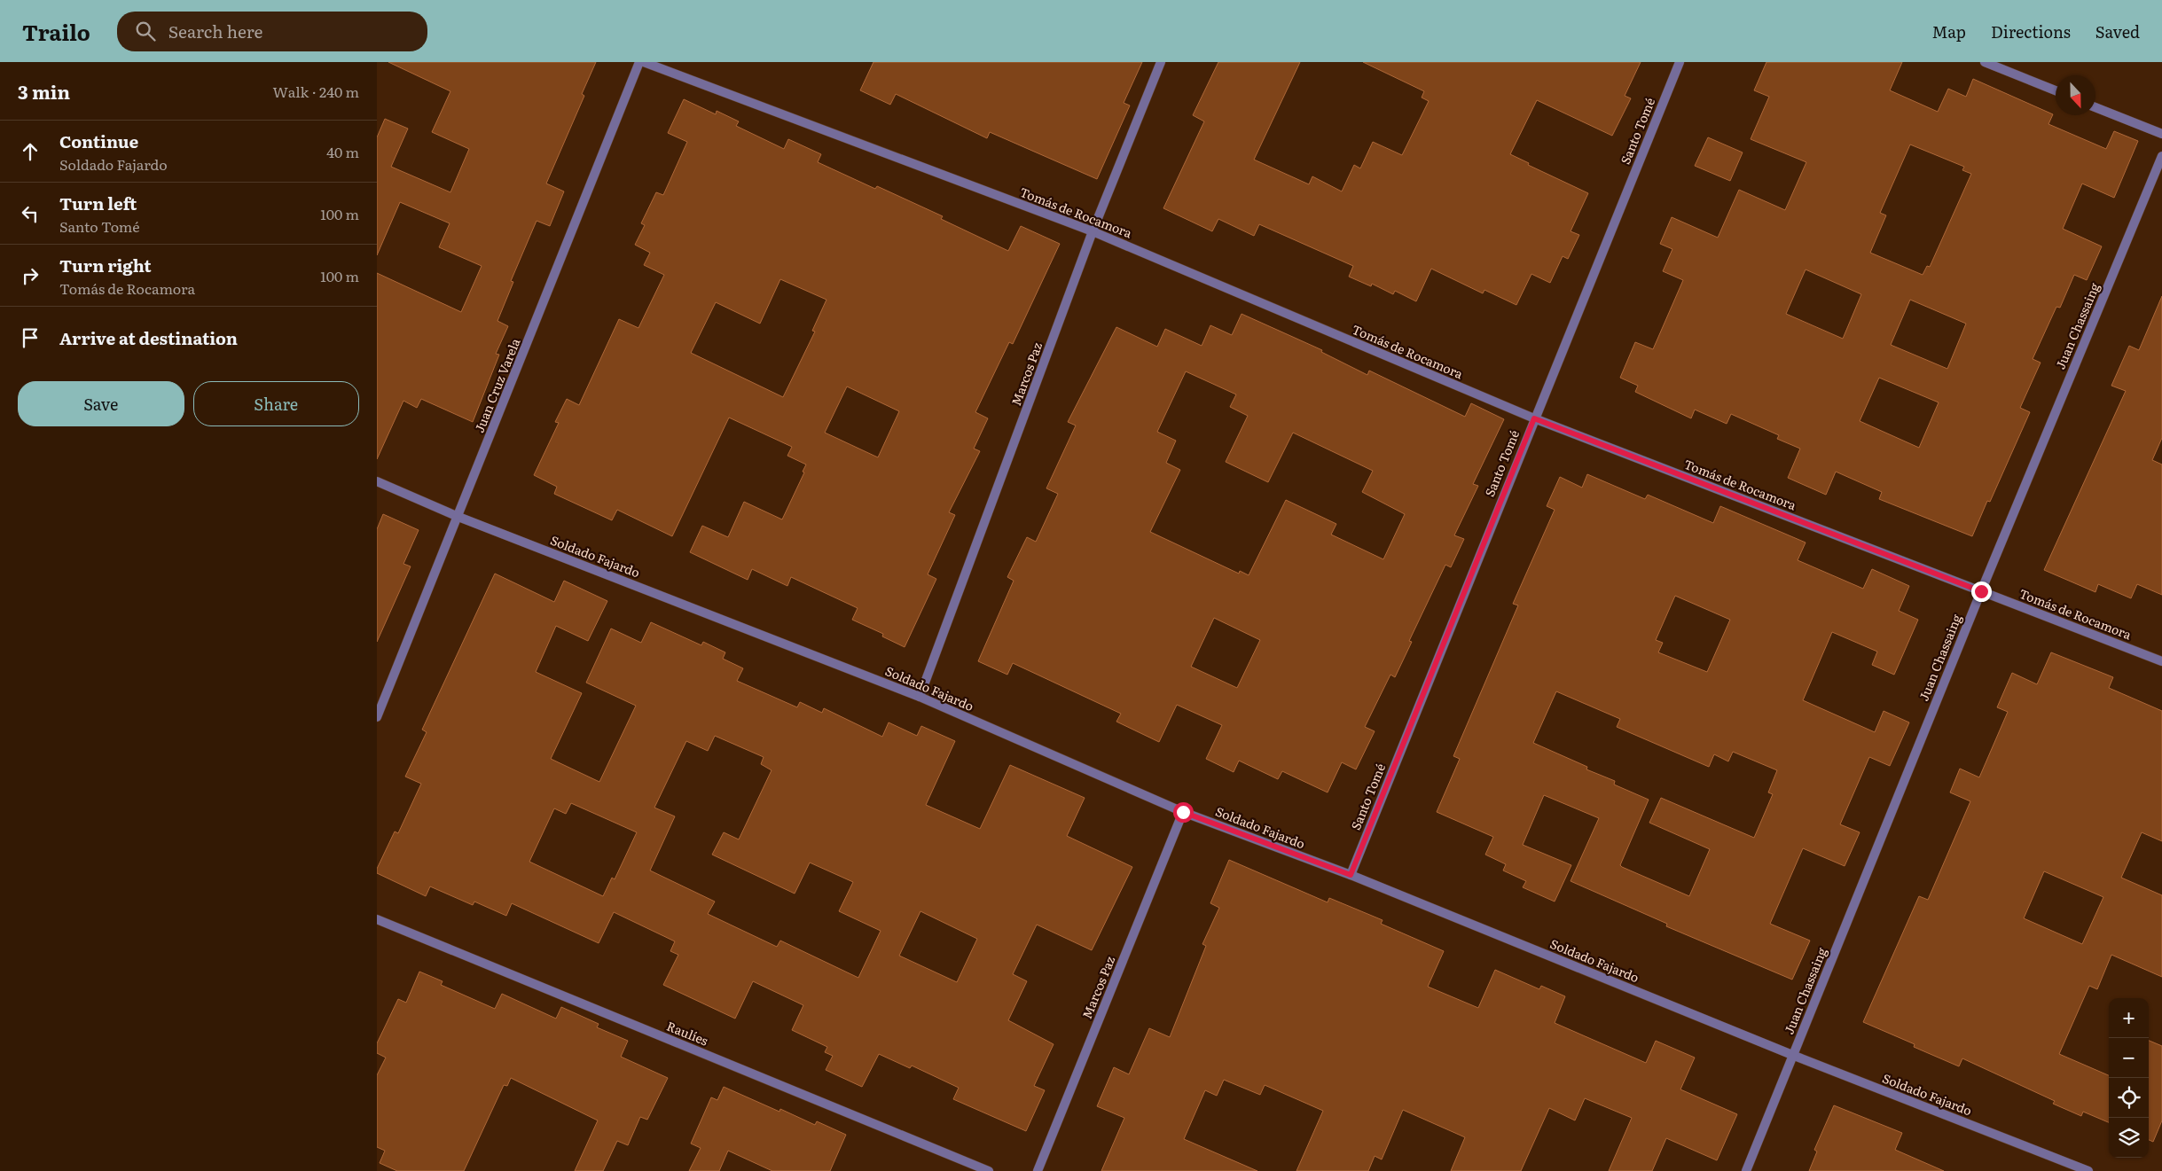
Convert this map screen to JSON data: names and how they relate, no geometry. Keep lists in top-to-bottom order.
{
  "streets": {
    "street": [
      "Santo Tomé",
      "Tomás de Rocamora",
      "Juan Chassaing",
      "Marcos Paz",
      "Juan Cruz Varela",
      "Soldado Fajardo",
      "Raulíes"
    ]
  },
  "crossings": [
    ["Santo Tomé", "Tomás de Rocamora"],
    ["Santo Tomé", "Soldado Fajardo"],
    ["Tomás de Rocamora", "Juan Chassaing"],
    ["Tomás de Rocamora", "Marcos Paz"],
    ["Juan Chassaing", "Soldado Fajardo"],
    ["Marcos Paz", "Soldado Fajardo"],
    ["Juan Cruz Varela", "Soldado Fajardo"]
  ],
  "north": "bottom",
  "page": {
    "header": "Trailo",
    "search": "Search here",
    "nav": ["Map", "Directions", "Saved"],
    "heading": ["3 min", "Walk · 240 m"],
    "list": [
      ["Continue", "Soldado Fajardo", "40 m"],
      ["Turn left", "Santo Tomé", "100 m"],
      ["Turn right", "Tomás de Rocamora", "100 m"],
      "Arrive at destination"
    ],
    "buttons": ["Save", "Share"],
    "map_buttons": ["+", "−"]
  }
}
